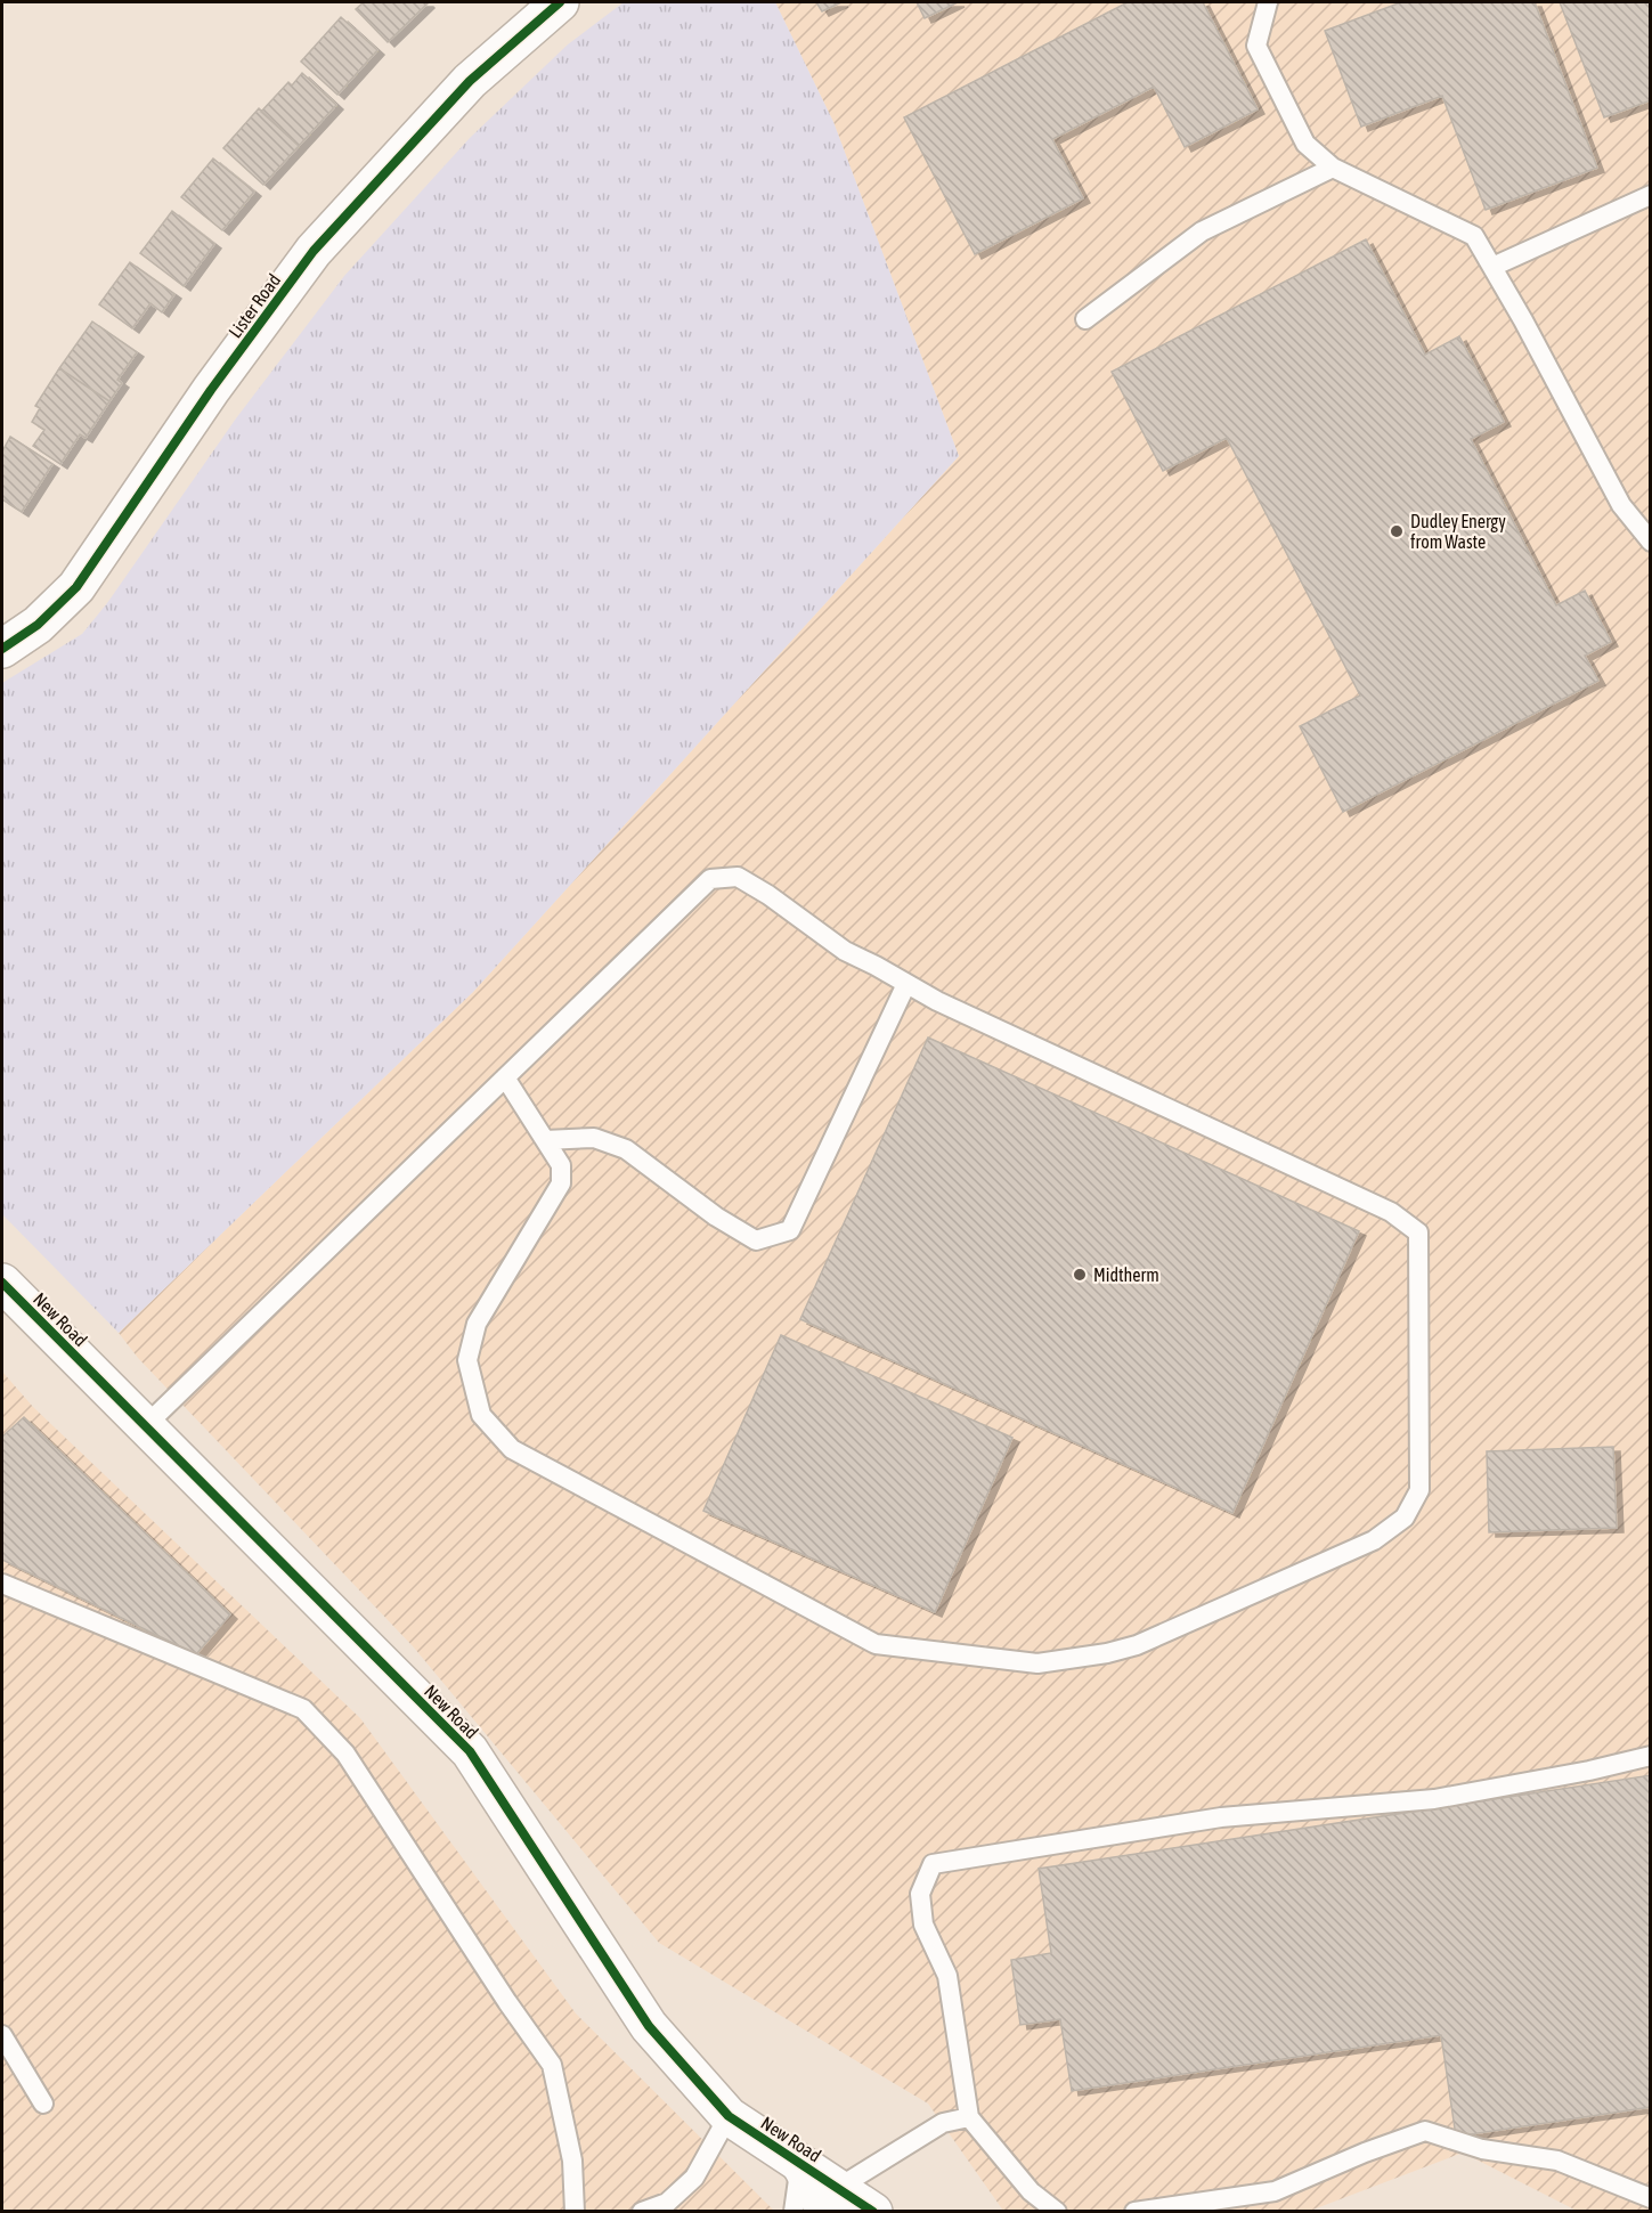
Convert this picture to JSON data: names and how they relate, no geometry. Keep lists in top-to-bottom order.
{
  "streets": {
    "street": ["Lister Road", "New Road"]
  },
  "places": ["Dudley Energy from Waste", "Midtherm"]
}
